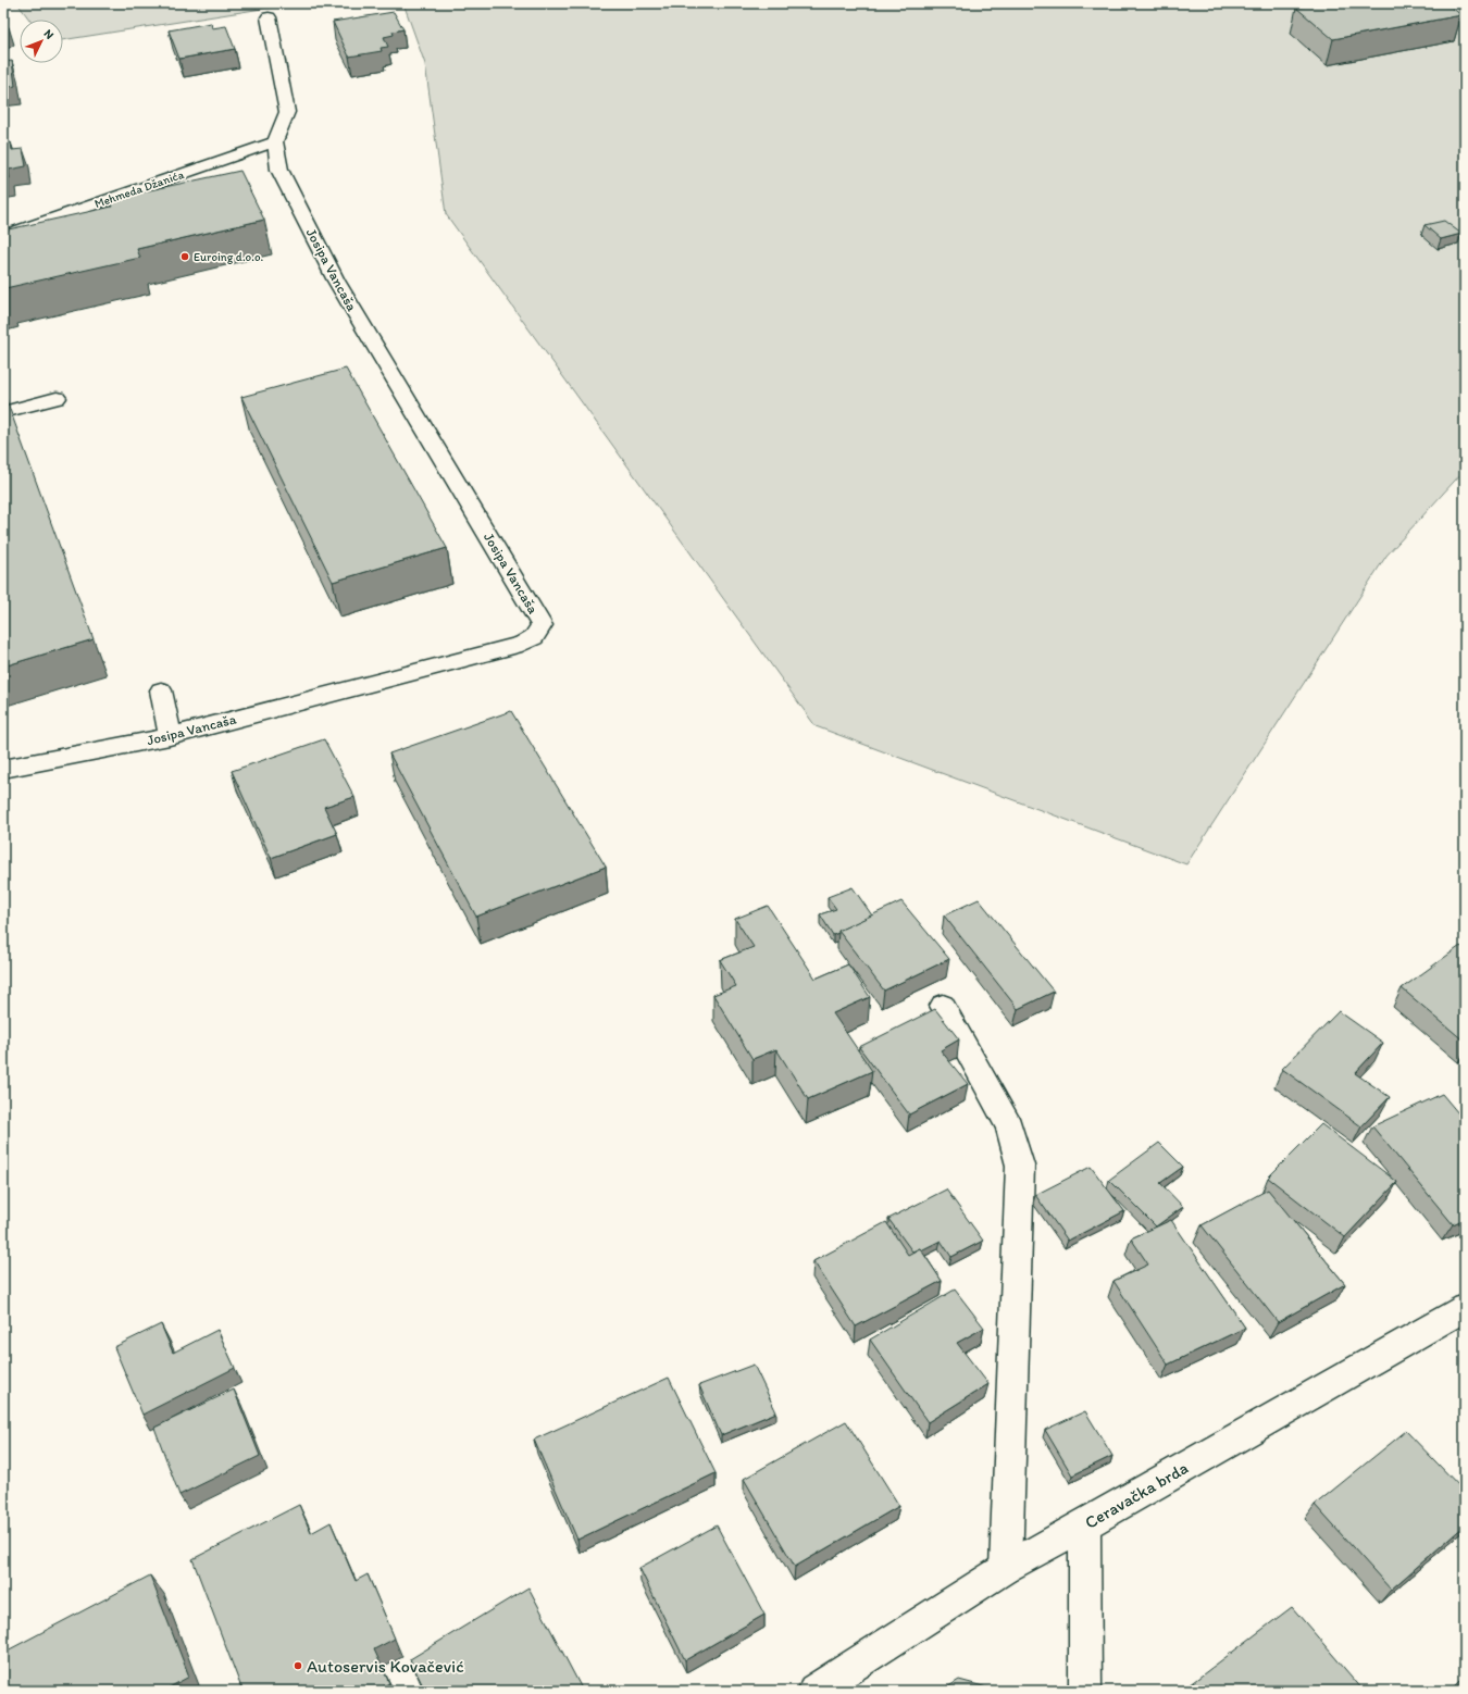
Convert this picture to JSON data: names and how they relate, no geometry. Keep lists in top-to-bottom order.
{
  "streets": {
    "street": ["Mehmeda Džanića", "Josipa Vancaša", "Ceravačka brda"]
  },
  "crossings": [
    ["Mehmeda Džanića", "Josipa Vancaša"]
  ],
  "places": ["Euroing d.o.o.", "Autoservis Kovačević"],
  "north": "top right"
}
